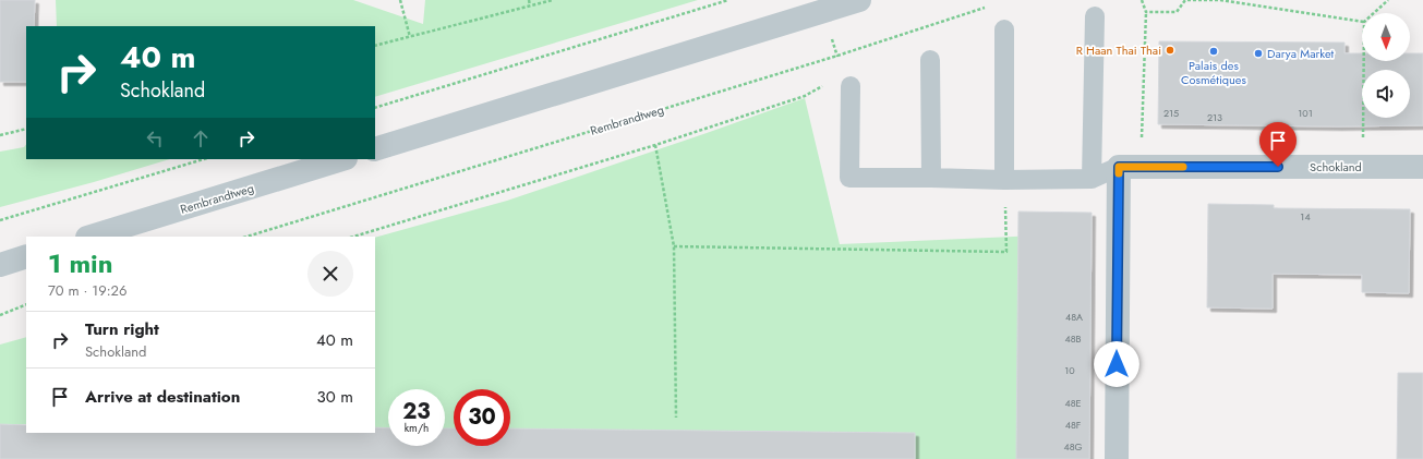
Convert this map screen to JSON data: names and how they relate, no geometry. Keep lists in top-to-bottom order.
{
  "streets": {
    "street": ["Rembrandtweg", "Schokland"]
  },
  "places": ["R Haan Thai Thai", "Palais des Cosmétiques", "Darya Market"],
  "house_numbers": [
    "215",
    "101",
    "213",
    "14",
    "48A",
    "48B",
    "10",
    "48E",
    "48F",
    "48G"
  ],
  "north": "bottom",
  "page": {
    "turn": ["40 m", "Schokland"],
    "heading": ["1 min", "70 m · 19:26"],
    "list": [
      {
        "name": "Turn right",
        "note": "Schokland",
        "value": "40 m"
      },
      {
        "name": "Arrive at destination",
        "value": "30 m"
      }
    ],
    "speed": "23 km/h",
    "limit": "30"
  }
}
